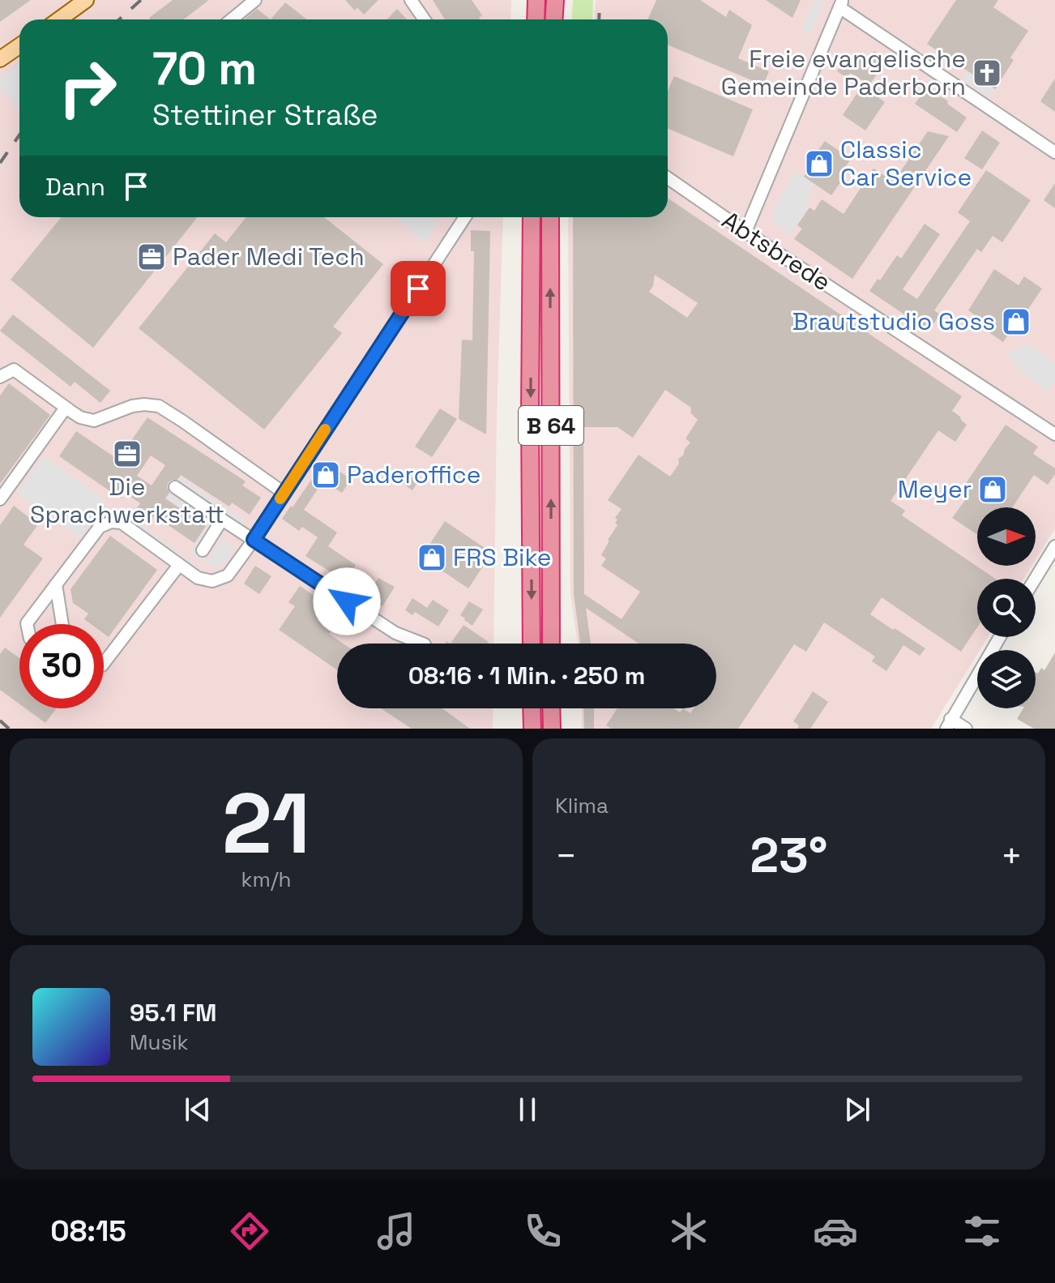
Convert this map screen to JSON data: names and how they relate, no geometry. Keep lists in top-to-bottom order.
{
  "streets": {
    "highway": ["B 64"],
    "street": ["Abtsbrede"]
  },
  "places": {
    "church": ["Freie evangelische Gemeinde Paderborn"],
    "shop": [
      "Classic Car Service",
      "Brautstudio Goss",
      "Paderoffice",
      "Meyer",
      "FRS Bike"
    ],
    "office": ["Pader Medi Tech", "Die Sprachwerkstatt"]
  },
  "north": "right",
  "page": {
    "turn": ["70 m", "Stettiner Straße"],
    "then": "Dann",
    "limit": "30",
    "trip": "08:16 · 1 Min. · 250 m",
    "tile": [
      ["21", "km/h"],
      "Klima"
    ],
    "heat": ["−", "23°", "+"],
    "song": ["95.1 FM", "Musik"],
    "tabs": "08:15"
  }
}
